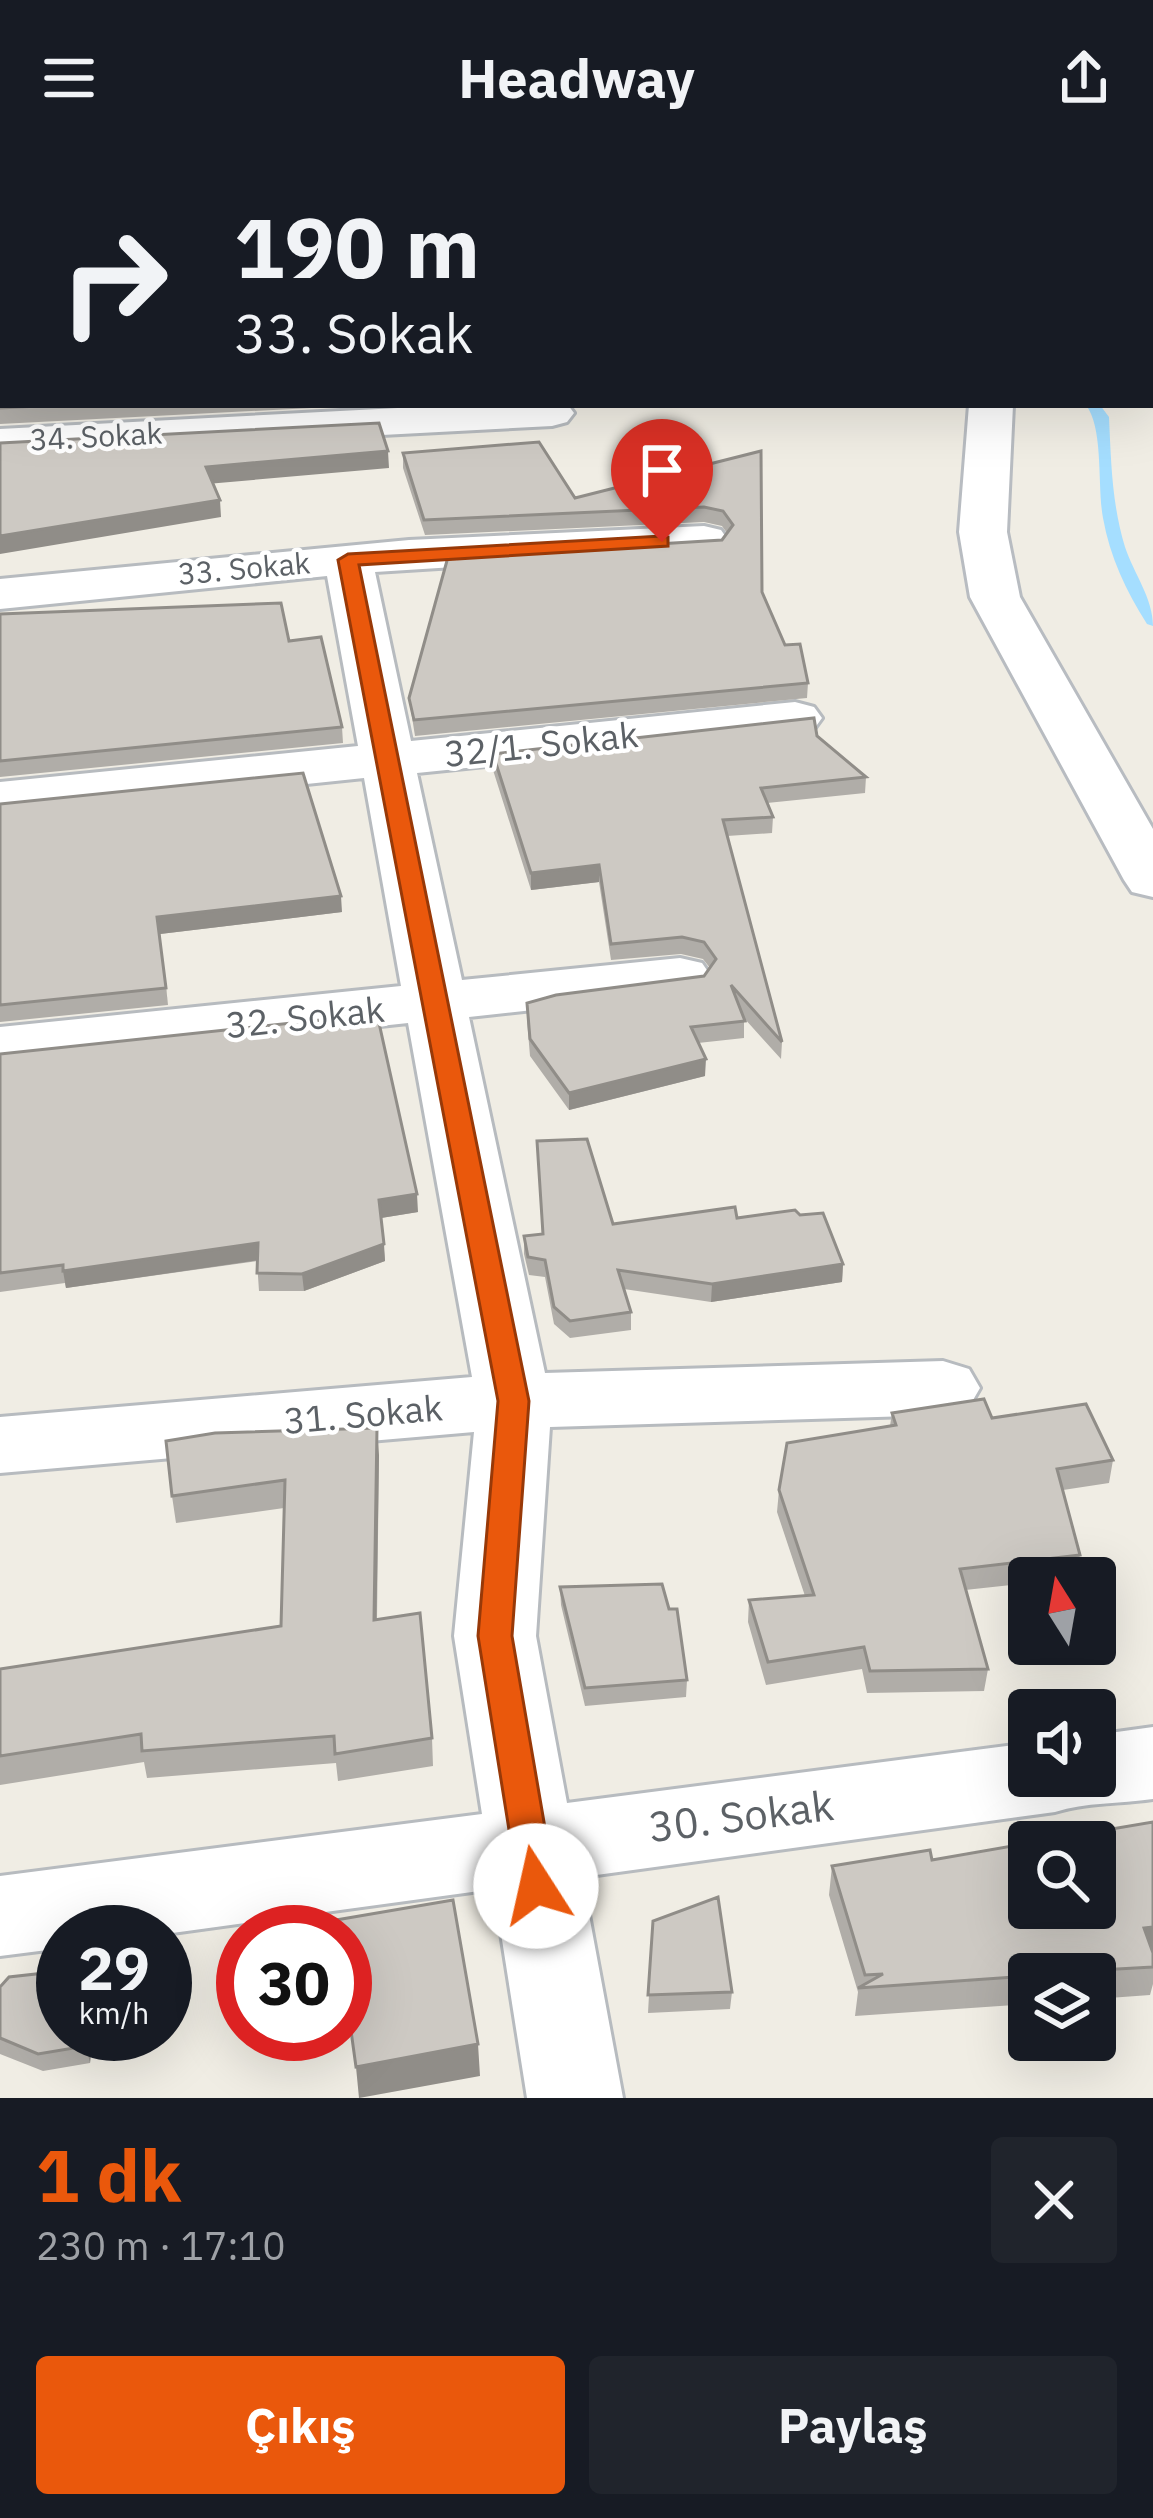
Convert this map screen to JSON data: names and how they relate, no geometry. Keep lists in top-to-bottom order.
{
  "streets": {
    "street": [
      "34. Sokak",
      "33. Sokak",
      "32/1. Sokak",
      "32. Sokak",
      "31. Sokak",
      "30. Sokak"
    ]
  },
  "north": "top",
  "page": {
    "header": "Headway",
    "turn": ["190 m", "33. Sokak"],
    "speed": "29 km/h",
    "limit": "30",
    "heading": ["1 dk", "230 m · 17:10"],
    "buttons": ["Çıkış", "Paylaş"]
  }
}
